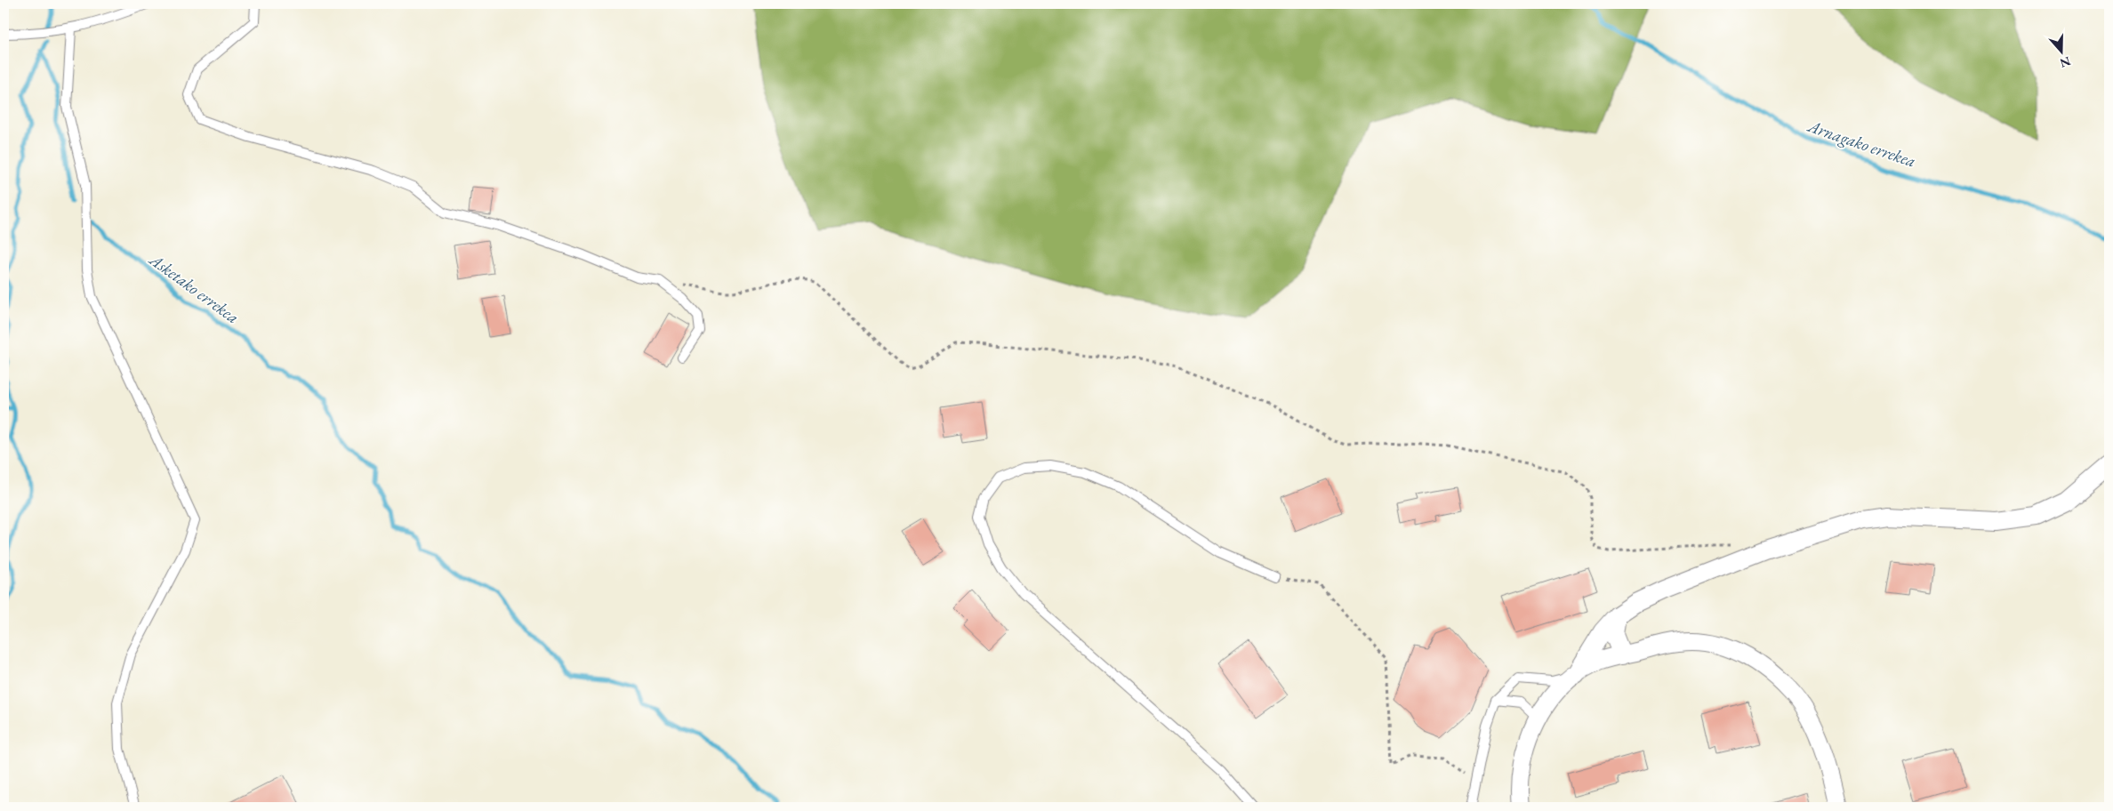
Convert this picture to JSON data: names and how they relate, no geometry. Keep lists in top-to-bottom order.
{
  "water": ["Arnagako errekea", "Asketako errekea"],
  "north": "bottom"
}
